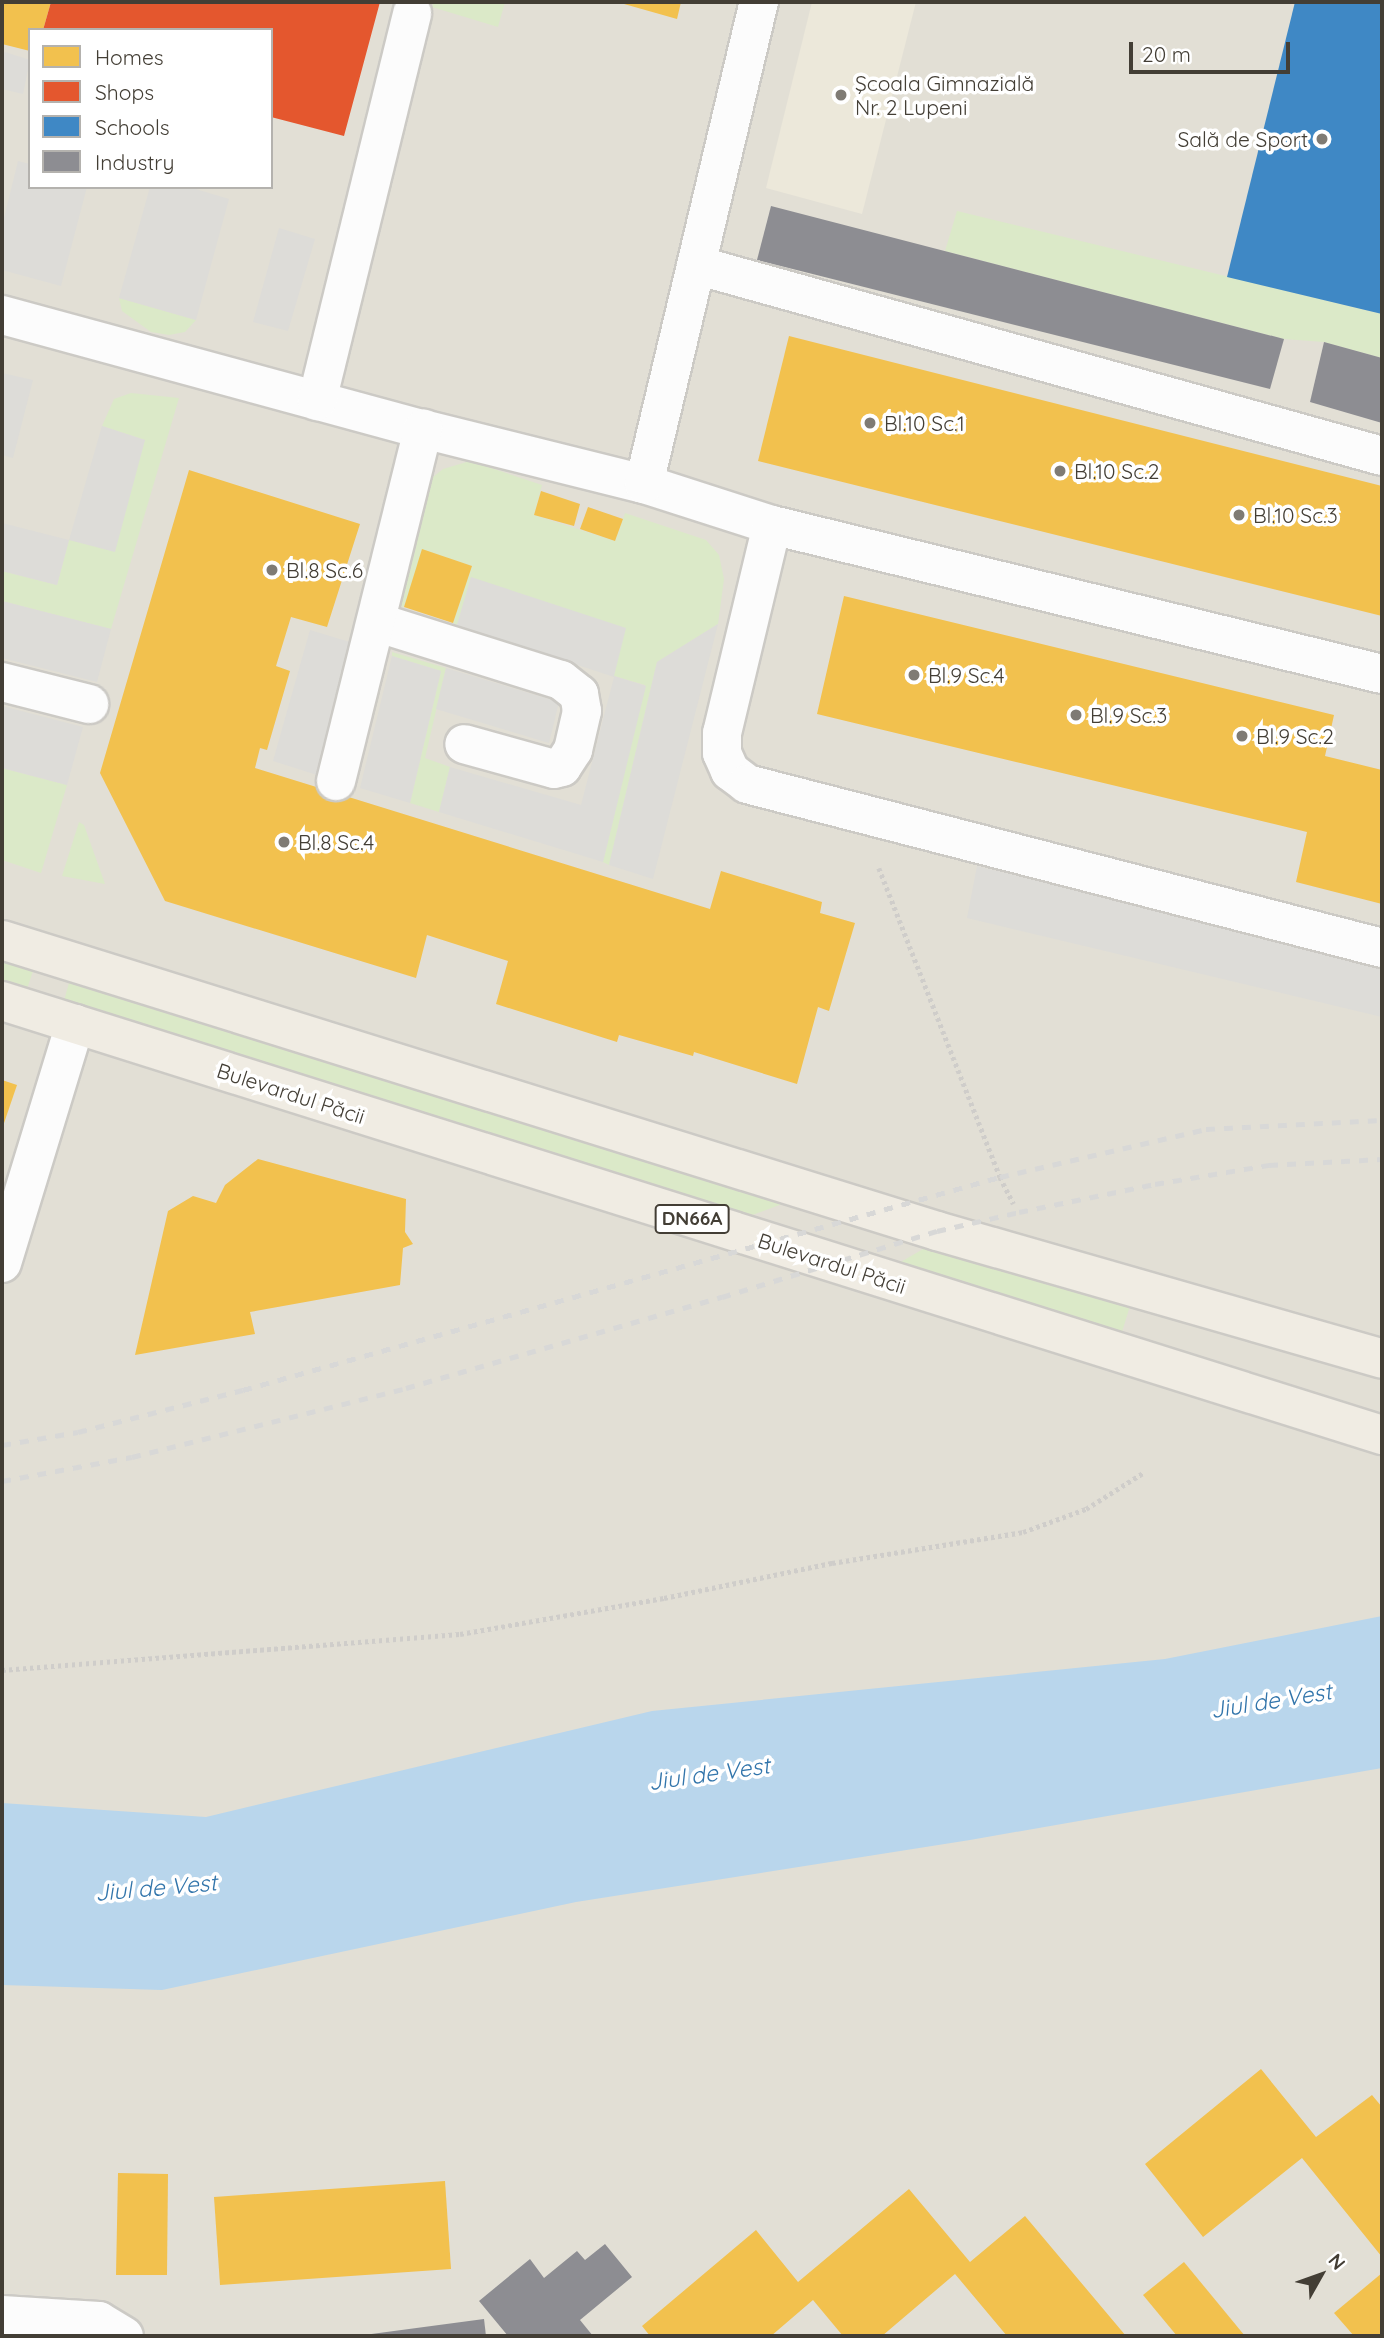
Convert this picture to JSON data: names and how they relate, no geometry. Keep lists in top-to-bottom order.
{
  "streets": {
    "main road": ["Bulevardul Păcii", "DN66A"]
  },
  "water": ["Jiul de Vest"],
  "places": [
    "Şcoala Gimnazială Nr. 2 Lupeni",
    "Sală de Sport",
    "Bl.10 Sc.1",
    "Bl.10 Sc.2",
    "Bl.10 Sc.3",
    "Bl.8 Sc.6",
    "Bl.9 Sc.4",
    "Bl.9 Sc.3",
    "Bl.9 Sc.2",
    "Bl.8 Sc.4"
  ],
  "legend": [
    "Homes",
    "Shops",
    "Schools",
    "Industry"
  ],
  "scale_bar": "20 m",
  "north": "top right"
}
